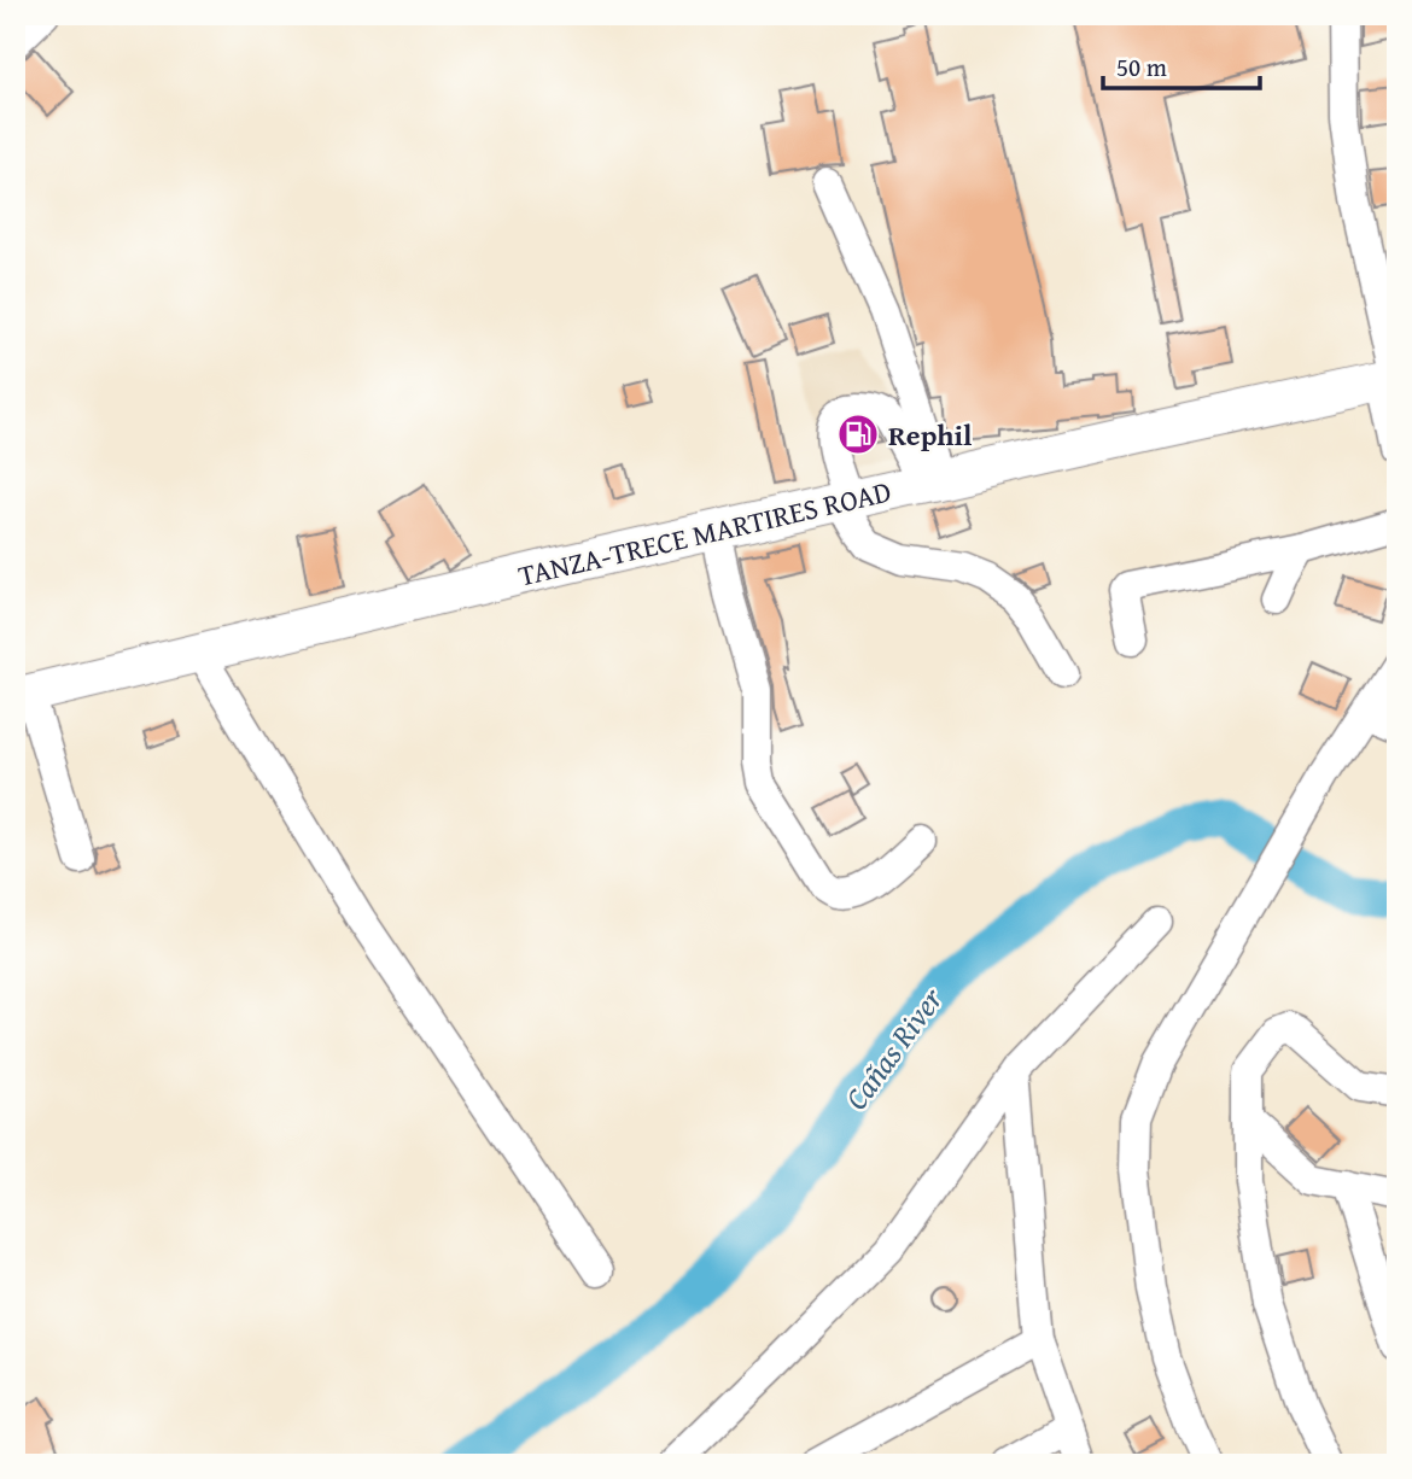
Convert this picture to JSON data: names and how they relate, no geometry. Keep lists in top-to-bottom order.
{
  "streets": {
    "main road": ["TANZA-TRECE MARTIRES ROAD"]
  },
  "water": ["Cañas River"],
  "places": {
    "fuel station": ["Rephil"]
  },
  "scale_bar": "50 m"
}
